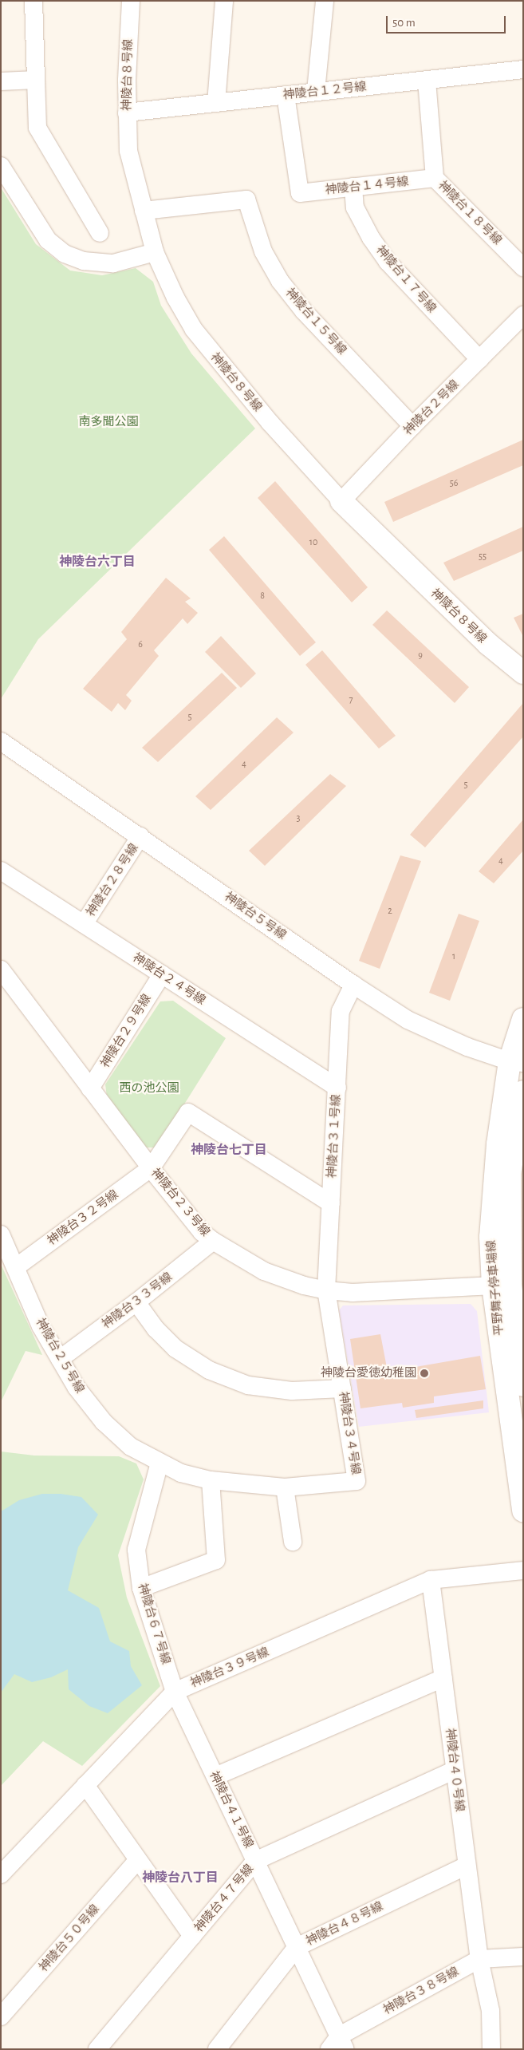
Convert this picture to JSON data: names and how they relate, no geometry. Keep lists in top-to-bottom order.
{
  "streets": {
    "main road": ["神陵台８号線", "平野舞子停車場線"],
    "street": [
      "神陵台１２号線",
      "神陵台１４号線",
      "神陵台１８号線",
      "神陵台１７号線",
      "神陵台１５号線",
      "神陵台２号線",
      "神陵台２８号線",
      "神陵台５号線",
      "神陵台２４号線",
      "神陵台２９号線",
      "神陵台３１号線",
      "神陵台２３号線",
      "神陵台３２号線",
      "神陵台３３号線",
      "神陵台２５号線",
      "神陵台３４号線",
      "神陵台６７号線",
      "神陵台３９号線",
      "神陵台４０号線",
      "神陵台４１号線",
      "神陵台４７号線",
      "神陵台４８号線",
      "神陵台５０号線",
      "神陵台３８号線"
    ]
  },
  "crossings": [
    ["神陵台８号線", "神陵台１２号線"],
    ["神陵台８号線", "神陵台１５号線"],
    ["神陵台８号線", "神陵台２号線"],
    ["神陵台１２号線", "神陵台１４号線"],
    ["神陵台１２号線", "神陵台１８号線"],
    ["神陵台１４号線", "神陵台１８号線"],
    ["神陵台１４号線", "神陵台１７号線"],
    ["神陵台１７号線", "神陵台２号線"],
    ["神陵台１５号線", "神陵台２号線"],
    ["神陵台２８号線", "神陵台５号線"],
    ["神陵台２８号線", "神陵台２４号線"],
    ["神陵台５号線", "神陵台３１号線"],
    ["神陵台５号線", "平野舞子停車場線"],
    ["神陵台２４号線", "神陵台２９号線"],
    ["神陵台２４号線", "神陵台３１号線"],
    ["神陵台２９号線", "神陵台２３号線"],
    ["神陵台３１号線", "神陵台２３号線"],
    ["神陵台３１号線", "神陵台３２号線"],
    ["神陵台３１号線", "神陵台３４号線"],
    ["神陵台２３号線", "神陵台３２号線"],
    ["神陵台２３号線", "平野舞子停車場線"],
    ["神陵台２３号線", "神陵台３３号線"],
    ["神陵台２３号線", "神陵台３４号線"],
    ["神陵台３２号線", "神陵台２５号線"],
    ["神陵台３３号線", "神陵台２５号線"],
    ["神陵台２５号線", "神陵台３４号線"],
    ["神陵台２５号線", "神陵台６７号線"],
    ["神陵台６７号線", "神陵台３９号線"],
    ["神陵台６７号線", "神陵台４１号線"],
    ["神陵台３９号線", "神陵台４０号線"],
    ["神陵台３９号線", "神陵台４１号線"],
    ["神陵台４０号線", "神陵台４７号線"],
    ["神陵台４０号線", "神陵台４８号線"],
    ["神陵台４０号線", "神陵台３８号線"],
    ["神陵台４１号線", "神陵台４７号線"],
    ["神陵台４１号線", "神陵台４８号線"],
    ["神陵台４１号線", "神陵台３８号線"]
  ],
  "districts": ["神陵台六丁目", "神陵台七丁目", "神陵台八丁目"],
  "parks": ["南多聞公園", "西の池公園"],
  "places": ["神陵台愛徳幼稚園"],
  "house_numbers": [
    "56",
    "10",
    "55",
    "8",
    "6",
    "9",
    "7",
    "5",
    "4",
    "5",
    "3",
    "4",
    "2",
    "1"
  ],
  "scale_bar": "50 m"
}
